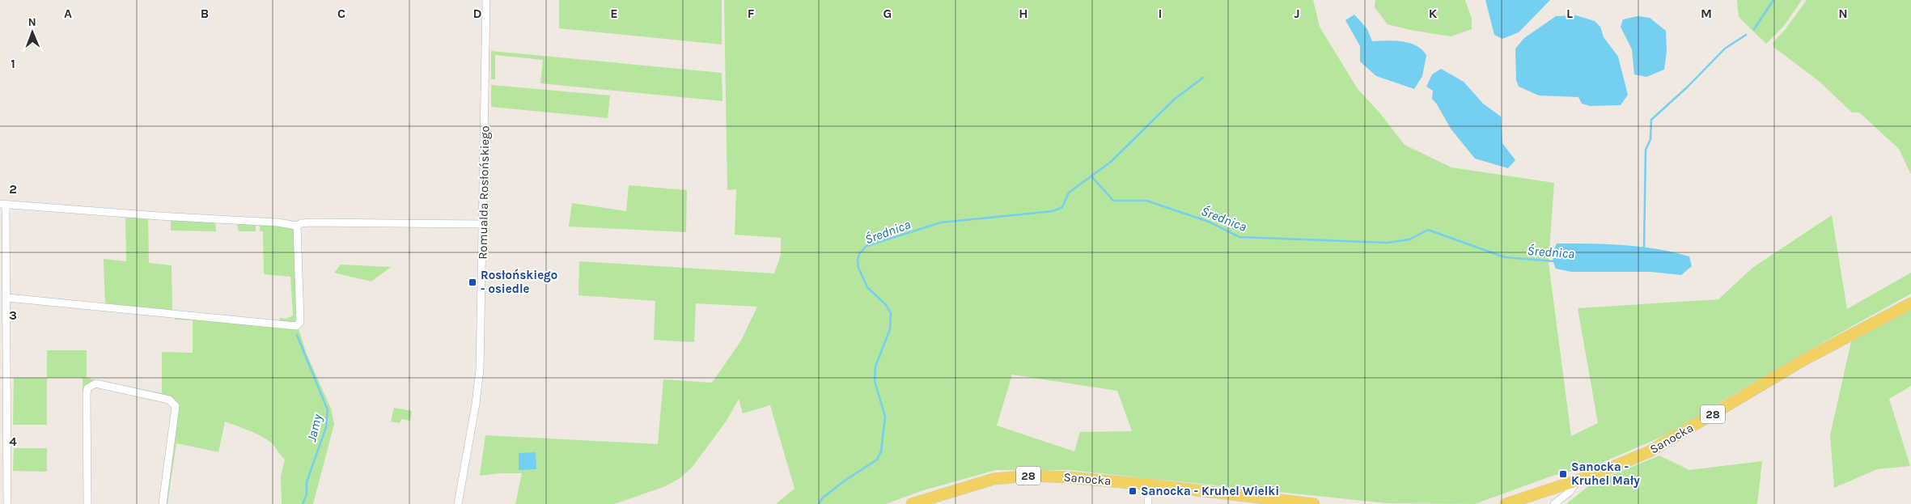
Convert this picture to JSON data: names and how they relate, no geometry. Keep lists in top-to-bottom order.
{
  "streets": {
    "main road": ["28", "Sanocka"],
    "street": ["Romualda Rosłońskiego"]
  },
  "water": ["Średnica", "Jamy"],
  "places": {
    "transit": ["Rosłońskiego - osiedle", "Sanocka - Kruhel Mały", "Sanocka - Kruhel Wielki"]
  },
  "north": "top",
  "grid": {
    "columns": [
      "A",
      "B",
      "C",
      "D",
      "E",
      "F",
      "G",
      "H",
      "I",
      "J",
      "K",
      "L",
      "M",
      "N"
    ],
    "rows": [
      "1",
      "2",
      "3",
      "4"
    ]
  }
}
